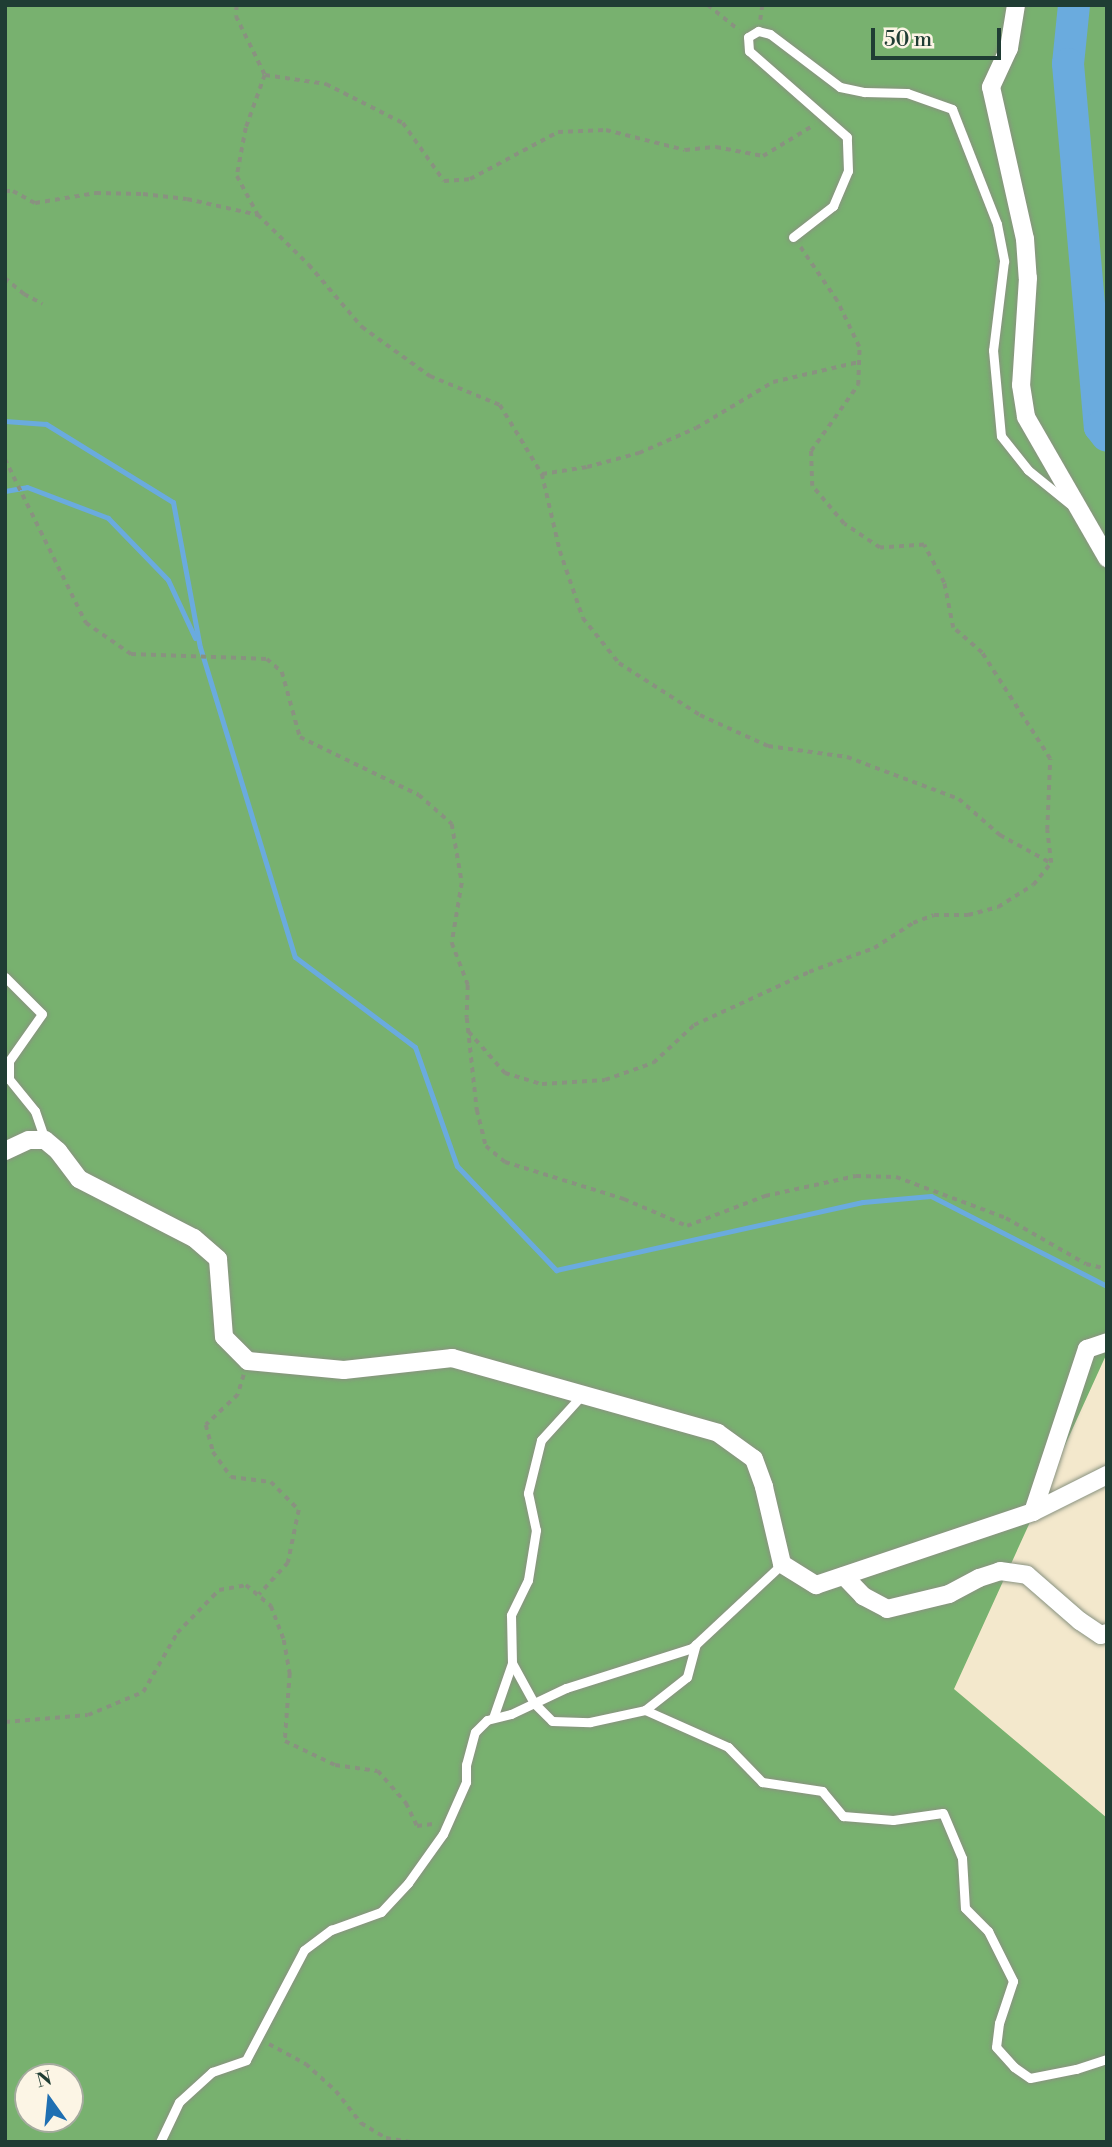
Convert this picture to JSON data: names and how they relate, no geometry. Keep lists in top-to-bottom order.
{
  "scale_bar": "50 m",
  "north": "top"
}
